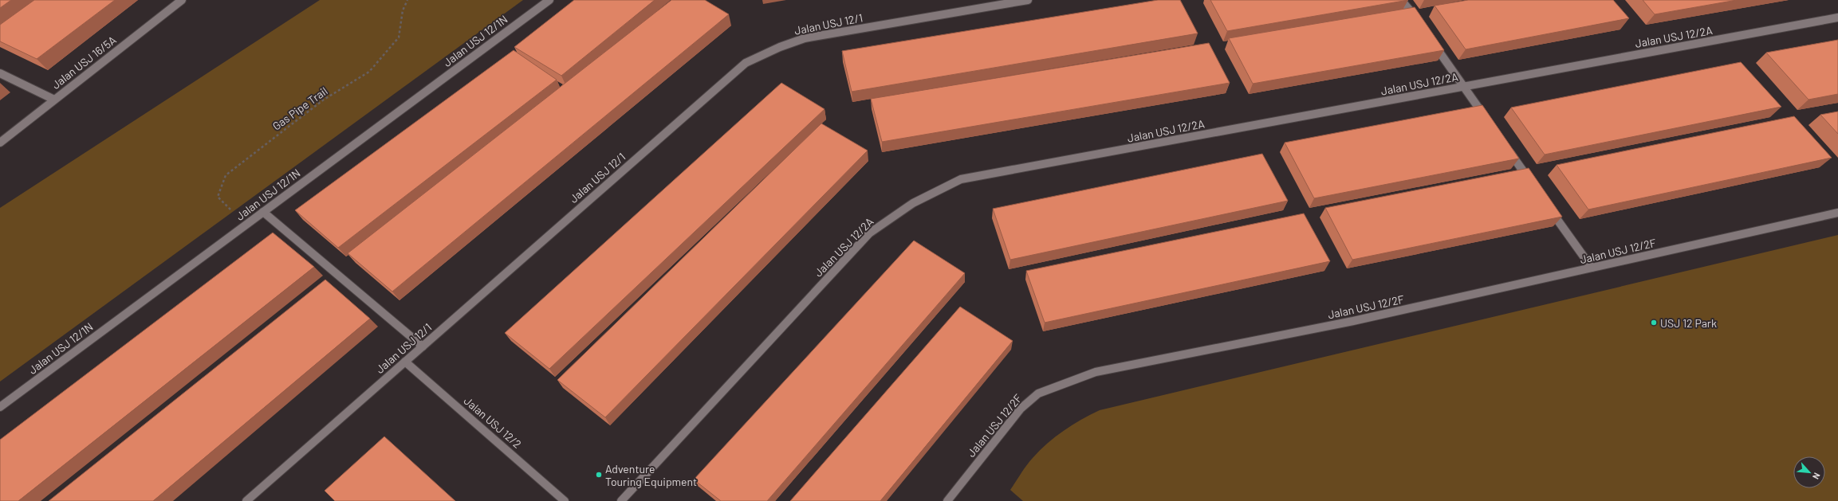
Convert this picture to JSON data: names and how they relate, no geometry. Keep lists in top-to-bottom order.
{
  "streets": {
    "street": [
      "Jalan USJ 12/1",
      "Jalan USJ 12/2A",
      "Jalan USJ 12/1N",
      "Jalan USJ 16/5A",
      "Jalan USJ 12/2F",
      "Jalan USJ 12/2"
    ],
    "path": ["Gas Pipe Trail"]
  },
  "crossings": [
    ["Jalan USJ 12/1", "Jalan USJ 12/2"],
    ["Jalan USJ 12/1N", "Gas Pipe Trail"]
  ],
  "places": ["USJ 12 Park", "Adventure Touring Equipment"],
  "north": "bottom right"
}
